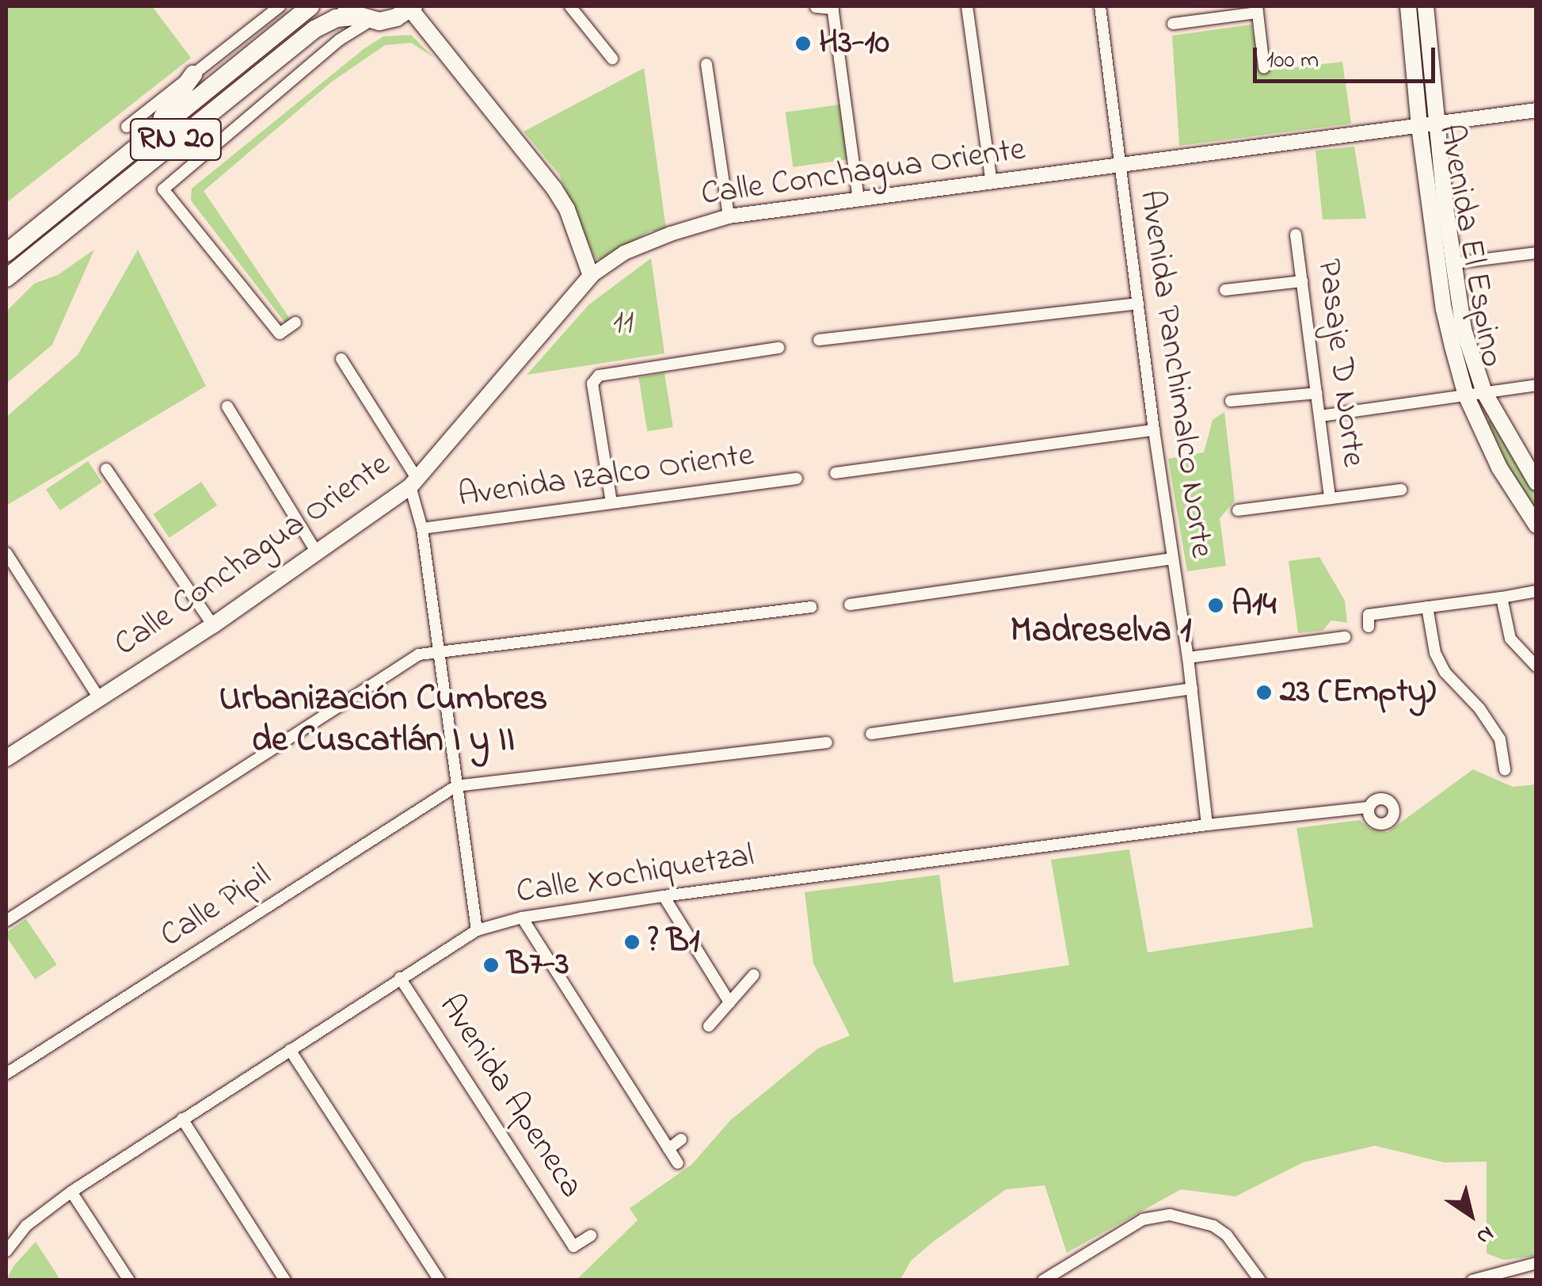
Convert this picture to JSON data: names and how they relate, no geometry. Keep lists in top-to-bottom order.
{
  "streets": {
    "highway": ["RN 20"],
    "main road": ["Calle Conchagua Oriente", "Avenida El Espino"],
    "street": [
      "Pasaje D Norte",
      "Avenida Panchimalco Norte",
      "Avenida Izalco Oriente",
      "Calle Xochiquetzal",
      "Calle Pipil",
      "Avenida Apeneca"
    ]
  },
  "crossings": [
    ["Calle Conchagua Oriente", "Avenida El Espino"],
    ["Calle Conchagua Oriente", "Avenida Panchimalco Norte"],
    ["Avenida Panchimalco Norte", "Calle Xochiquetzal"],
    ["Calle Xochiquetzal", "Avenida Apeneca"]
  ],
  "districts": ["Madreselva 1", "Urbanización Cumbres de Cuscatlán I y II"],
  "parks": ["11"],
  "places": [
    "H3-10",
    "A14",
    "23 (Empty)",
    "? B1",
    "B7-3"
  ],
  "scale_bar": "100 m",
  "north": "bottom right"
}
